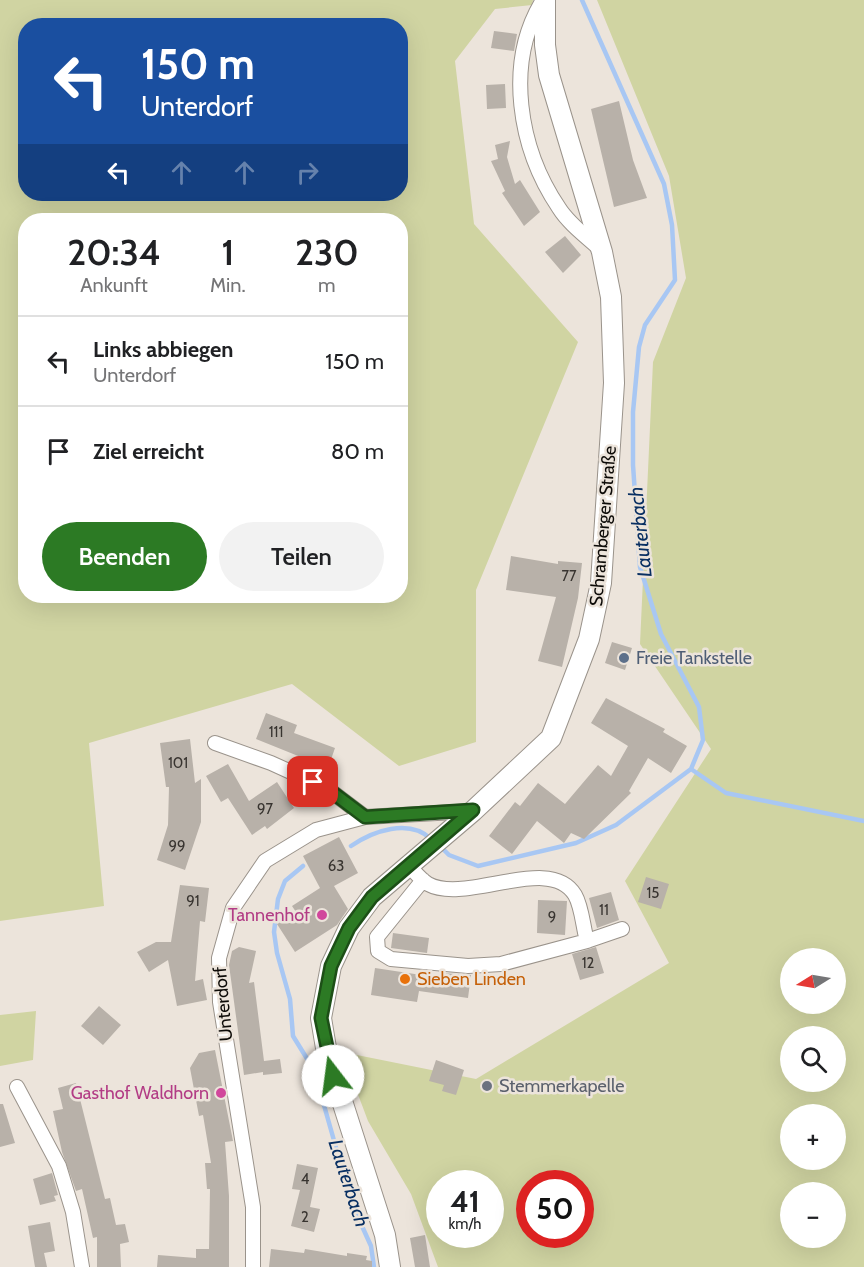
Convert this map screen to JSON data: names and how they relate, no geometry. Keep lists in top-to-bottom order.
{
  "streets": {
    "main road": ["Schramberger Straße"],
    "street": ["Unterdorf"]
  },
  "crossings": [
    ["Schramberger Straße", "Unterdorf"]
  ],
  "water": ["Lauterbach"],
  "places": [
    "Freie Tankstelle",
    "Tannenhof",
    "Sieben Linden",
    "Stemmerkapelle",
    "Gasthof Waldhorn"
  ],
  "house_numbers": [
    "77",
    "111",
    "101",
    "97",
    "99",
    "63",
    "15",
    "91",
    "11",
    "9",
    "12",
    "4",
    "2"
  ],
  "north": "left",
  "page": {
    "turn": ["150 m", "Unterdorf"],
    "eta": [
      "20:34",
      "Ankunft",
      "1",
      "Min.",
      "230",
      "m"
    ],
    "list": [
      {
        "name": "Links abbiegen",
        "note": "Unterdorf",
        "value": "150 m"
      },
      {
        "name": "Ziel erreicht",
        "value": "80 m"
      }
    ],
    "buttons": ["Beenden", "Teilen"],
    "map_buttons": ["+", "−"],
    "speed": "41 km/h",
    "limit": "50"
  }
}
